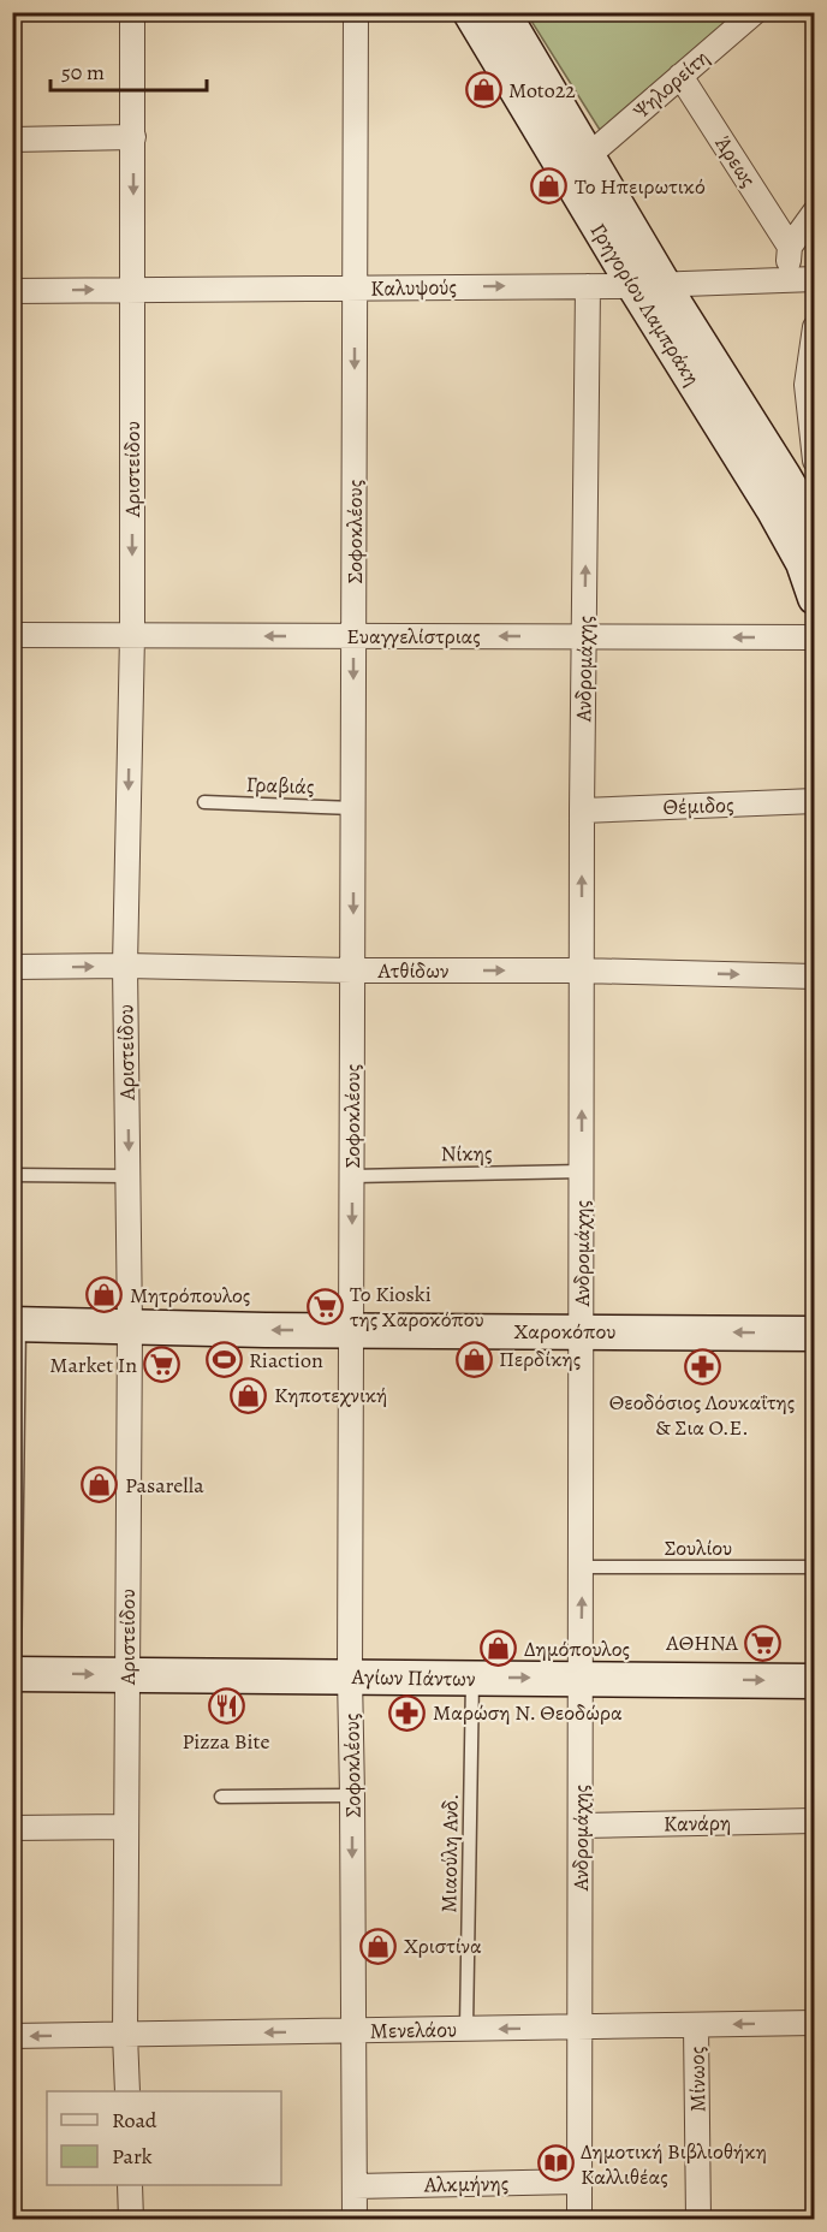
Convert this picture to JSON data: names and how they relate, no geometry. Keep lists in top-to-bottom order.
{
  "streets": {
    "street": [
      "Ψηλορείτη",
      "Άρεως",
      "Καλυψούς",
      "Γρηγορίου Λαμπράκη",
      "Αριστείδου",
      "Σοφοκλέους",
      "Ευαγγελίστριας",
      "Ανδρομάχης",
      "Θέμιδος",
      "Ατθίδων",
      "Χαροκόπου",
      "Αγίων Πάντων",
      "Κανάρη",
      "Μενελάου",
      "Μίνωος",
      "Αλκμήνης"
    ],
    "lane": [
      "Γραβιάς",
      "Νίκης",
      "Σουλίου",
      "Μιαούλη Ανδ."
    ]
  },
  "crossings": [
    ["Ψηλορείτη", "Άρεως"],
    ["Ψηλορείτη", "Γρηγορίου Λαμπράκη"],
    ["Καλυψούς", "Γρηγορίου Λαμπράκη"],
    ["Καλυψούς", "Αριστείδου"],
    ["Καλυψούς", "Σοφοκλέους"],
    ["Καλυψούς", "Ανδρομάχης"],
    ["Αριστείδου", "Ευαγγελίστριας"],
    ["Αριστείδου", "Ατθίδων"],
    ["Αριστείδου", "Χαροκόπου"],
    ["Αριστείδου", "Αγίων Πάντων"],
    ["Αριστείδου", "Μενελάου"],
    ["Σοφοκλέους", "Ευαγγελίστριας"],
    ["Σοφοκλέους", "Γραβιάς"],
    ["Σοφοκλέους", "Ατθίδων"],
    ["Σοφοκλέους", "Νίκης"],
    ["Σοφοκλέους", "Χαροκόπου"],
    ["Σοφοκλέους", "Αγίων Πάντων"],
    ["Σοφοκλέους", "Μενελάου"],
    ["Σοφοκλέους", "Αλκμήνης"],
    ["Ευαγγελίστριας", "Ανδρομάχης"],
    ["Ανδρομάχης", "Θέμιδος"],
    ["Ανδρομάχης", "Ατθίδων"],
    ["Ανδρομάχης", "Νίκης"],
    ["Ανδρομάχης", "Χαροκόπου"],
    ["Ανδρομάχης", "Σουλίου"],
    ["Ανδρομάχης", "Αγίων Πάντων"],
    ["Ανδρομάχης", "Κανάρη"],
    ["Ανδρομάχης", "Μενελάου"],
    ["Ανδρομάχης", "Αλκμήνης"],
    ["Αγίων Πάντων", "Μιαούλη Ανδ."],
    ["Μιαούλη Ανδ.", "Μενελάου"],
    ["Μενελάου", "Μίνωος"]
  ],
  "one_way": [
    "Αριστείδου",
    "Σοφοκλέους",
    "Ευαγγελίστριας",
    "Ανδρομάχης",
    "Ατθίδων",
    "Χαροκόπου",
    "Αγίων Πάντων",
    "Μενελάου"
  ],
  "places": {
    "shop": [
      "Moto22",
      "Το Ηπειρωτικό",
      "Μητρόπουλος",
      "Περδίκης",
      "Κηποτεχνική",
      "Pasarella",
      "Δημόπουλος",
      "Χριστίνα"
    ],
    "supermarket": ["Το Kioski της Χαροκόπου", "Market In", "ΑΘΗΝΑ"],
    "sports": ["Riaction"],
    "pharmacy": ["Θεοδόσιος Λουκαΐτης & Σια Ο.Ε.", "Μαρώση Ν. Θεοδώρα"],
    "restaurant": ["Pizza Bite"],
    "library": ["Δημοτική Βιβλιοθήκη Καλλιθέας"]
  },
  "legend": ["Road", "Park"],
  "scale_bar": "50 m"
}
